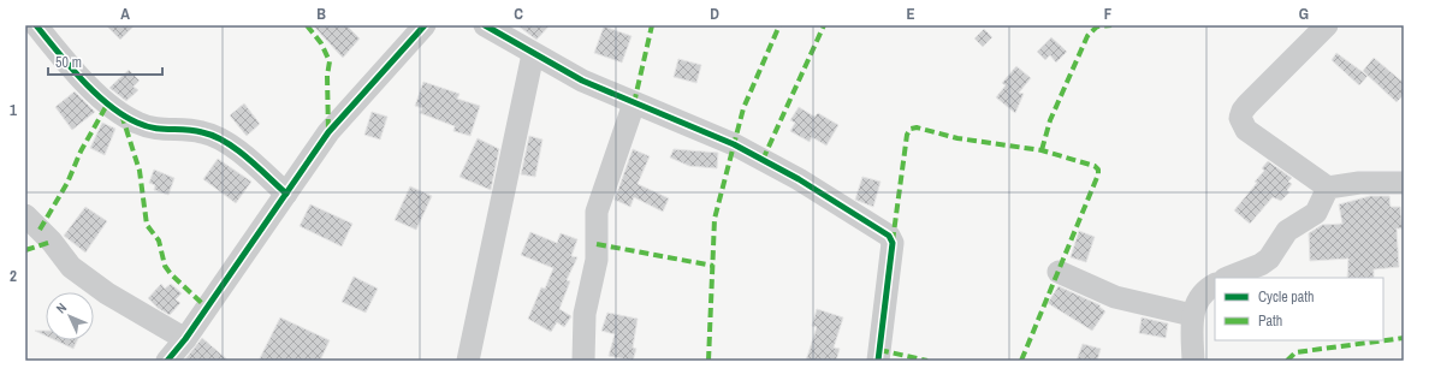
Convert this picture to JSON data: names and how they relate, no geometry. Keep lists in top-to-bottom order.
{
  "legend": ["Cycle path", "Path"],
  "scale_bar": "50 m",
  "north": "top left",
  "grid": {
    "columns": [
      "A",
      "B",
      "C",
      "D",
      "E",
      "F",
      "G"
    ],
    "rows": ["1", "2"]
  }
}
